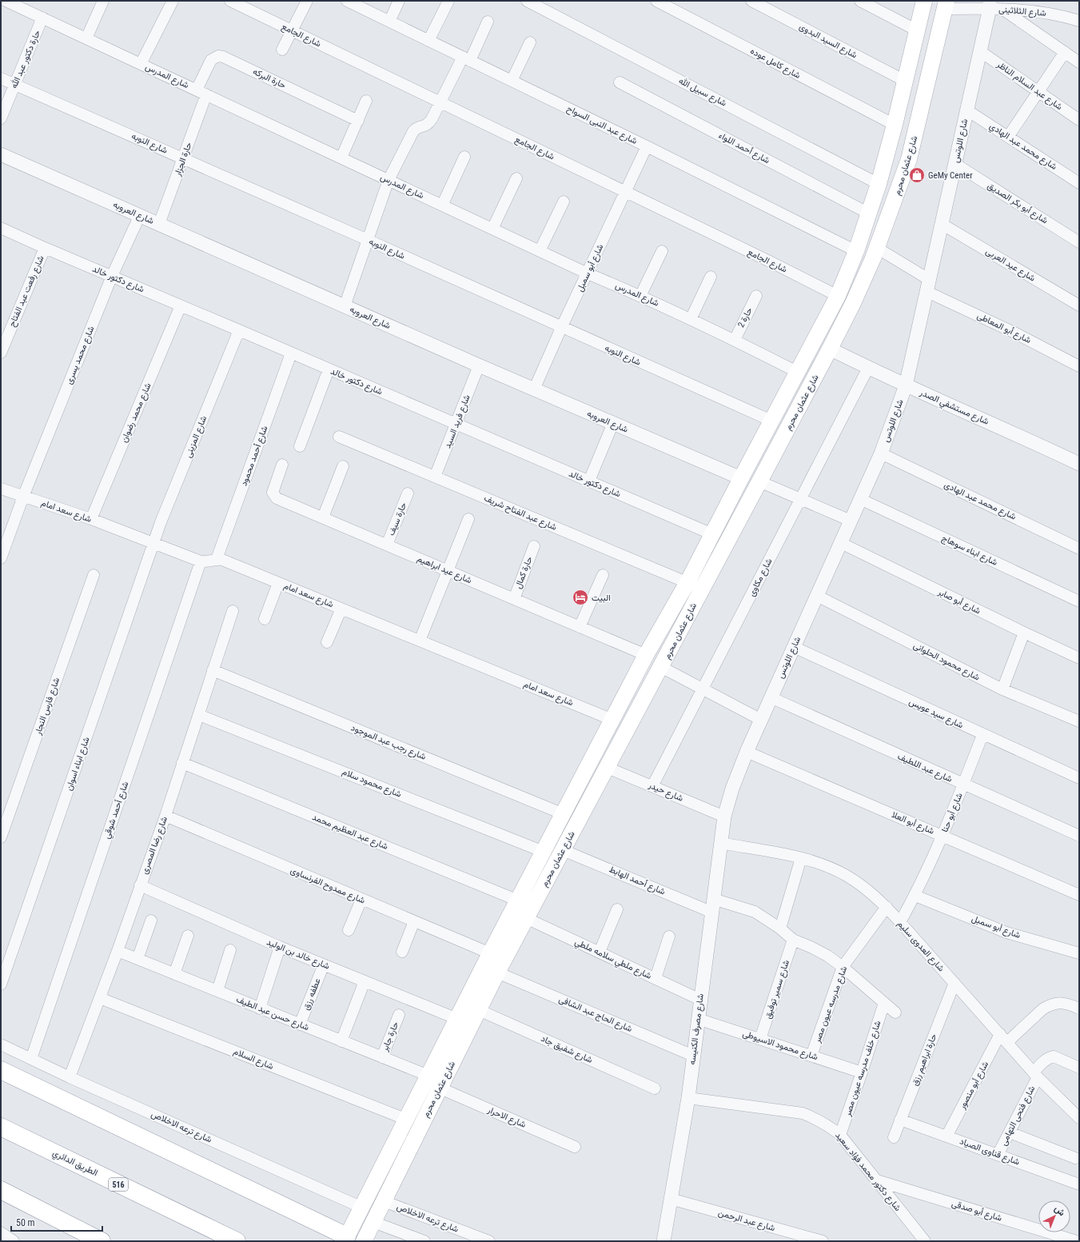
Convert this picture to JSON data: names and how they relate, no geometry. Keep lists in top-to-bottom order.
{
  "streets": {
    "highway": ["الطريق الدائري", "516"],
    "main road": ["شارع عثمان محرم"],
    "street": [
      "شارع الثلاثينى",
      "شارع الجامع",
      "شارع السيد البدوى",
      "حارة دكتور عبد الله",
      "شارع كامل عوده",
      "شارع المدرس",
      "حارة البركه",
      "شارع عبد السلام الناظر",
      "شارع سبيل الله",
      "شارع عبد النبى السواح",
      "شارع اللوتس",
      "شارع النوبه",
      "شارع محمد عبد الهادي",
      "شارع أحمد اللواء",
      "حارة الجزار",
      "شارع أبو بكر الصديق",
      "شارع العروبه",
      "شارع عيد العربى",
      "شارع أبو سمبل",
      "شارع دكتور خالد",
      "شارع رفعت عبد الفتاح",
      "حارة 2",
      "شارع أبو المعاطى",
      "شارع محمد يسرى",
      "شارع مستشفي الصدر",
      "شارع محمد رضوان",
      "شارع فريد السيد",
      "شارع المزينى",
      "شارع أحمد محمود",
      "شارع محمد عبد الهادى",
      "شارع سعد امام",
      "شارع عبد الفتاح شريف",
      "حارة سيف",
      "شارع ابناء سوهاج",
      "شارع عيد ابراهيم",
      "حارة كمال",
      "شارع مكاوى",
      "شارع أبو صابر",
      "شارع محمود الحلوانى",
      "شارع فارس النجار",
      "شارع سيد عويس",
      "شارع رجب عبد الموجود",
      "شارع ابناء اسوان",
      "شارع عبد اللطيف",
      "شارع محمود سلام",
      "شارع حيدر",
      "شارع أحمد شوقي",
      "شارع أبو حنا",
      "شارع أبو العلا",
      "شارع عبد العظيم محمد",
      "شارع رضا المصرى",
      "شارع أحمد الهابط",
      "شارع ممدوح الفرنساوى",
      "شارع العدوى سليم",
      "شارع خالد بن الوليد",
      "شارع ملطي سلامه ملطي",
      "شارع سمير توفيق",
      "عطفه رزق",
      "شارع مدرسه عيون مصر",
      "شارع حسن عبد الطيف",
      "شارع الحاج عبد الشافى",
      "شارع مصرف الكنيسه",
      "حارة جابر",
      "شارع محمود الاسيوطى",
      "شارع شفيق جاد",
      "شارع السلام",
      "حارة ابراهيم رزق",
      "شارع خلف مدرسه عيون مصر",
      "شارع أبو منصور",
      "شارع فتحى التهامى",
      "شارع الاحرار",
      "شارع ترعه الاخلاص",
      "شارع قناوى الصياد",
      "شارع دكتور محمد فؤاد سعيد",
      "شارع أبو صدقى",
      "شارع عبد الرحمن"
    ]
  },
  "crossings": [
    ["شارع الثلاثينى", "شارع اللوتس"],
    ["شارع الثلاثينى", "شارع عثمان محرم"],
    ["شارع الجامع", "شارع عثمان محرم"],
    ["شارع الجامع", "شارع أبو سمبل"],
    ["شارع السيد البدوى", "شارع عثمان محرم"],
    ["حارة دكتور عبد الله", "شارع المدرس"],
    ["حارة دكتور عبد الله", "شارع النوبه"],
    ["شارع كامل عوده", "شارع عثمان محرم"],
    ["شارع المدرس", "حارة البركه"],
    ["شارع المدرس", "حارة الجزار"],
    ["شارع المدرس", "شارع عثمان محرم"],
    ["شارع المدرس", "شارع أبو سمبل"],
    ["شارع المدرس", "حارة 2"],
    ["حارة البركه", "حارة الجزار"],
    ["شارع عبد السلام الناظر", "شارع اللوتس"],
    ["شارع سبيل الله", "شارع عثمان محرم"],
    ["شارع عبد النبى السواح", "شارع عثمان محرم"],
    ["شارع عبد النبى السواح", "شارع أبو سمبل"],
    ["شارع اللوتس", "شارع محمد عبد الهادي"],
    ["شارع اللوتس", "شارع أبو بكر الصديق"],
    ["شارع اللوتس", "شارع عيد العربى"],
    ["شارع اللوتس", "شارع أبو المعاطى"],
    ["شارع اللوتس", "شارع مستشفي الصدر"],
    ["شارع اللوتس", "شارع محمد عبد الهادى"],
    ["شارع اللوتس", "شارع ابناء سوهاج"],
    ["شارع اللوتس", "شارع أبو صابر"],
    ["شارع اللوتس", "شارع محمود الحلوانى"],
    ["شارع اللوتس", "شارع سيد عويس"],
    ["شارع اللوتس", "شارع عبد اللطيف"],
    ["شارع اللوتس", "شارع حيدر"],
    ["شارع اللوتس", "شارع أبو العلا"],
    ["شارع اللوتس", "شارع مصرف الكنيسه"],
    ["شارع النوبه", "حارة الجزار"],
    ["شارع النوبه", "شارع عثمان محرم"],
    ["شارع النوبه", "شارع أبو سمبل"],
    ["شارع أحمد اللواء", "شارع عثمان محرم"],
    ["حارة الجزار", "شارع العروبه"],
    ["شارع عثمان محرم", "شارع العروبه"],
    ["شارع عثمان محرم", "شارع دكتور خالد"],
    ["شارع عثمان محرم", "شارع أبو المعاطى"],
    ["شارع عثمان محرم", "شارع مستشفي الصدر"],
    ["شارع عثمان محرم", "شارع سعد امام"],
    ["شارع عثمان محرم", "شارع عبد الفتاح شريف"],
    ["شارع عثمان محرم", "شارع عيد ابراهيم"],
    ["شارع عثمان محرم", "شارع رجب عبد الموجود"],
    ["شارع عثمان محرم", "شارع محمود سلام"],
    ["شارع عثمان محرم", "شارع حيدر"],
    ["شارع عثمان محرم", "شارع عبد العظيم محمد"],
    ["شارع عثمان محرم", "شارع أحمد الهابط"],
    ["شارع عثمان محرم", "شارع ممدوح الفرنساوى"],
    ["شارع عثمان محرم", "شارع خالد بن الوليد"],
    ["شارع عثمان محرم", "شارع ملطي سلامه ملطي"],
    ["شارع عثمان محرم", "شارع حسن عبد الطيف"],
    ["شارع عثمان محرم", "شارع الحاج عبد الشافى"],
    ["شارع عثمان محرم", "شارع شفيق جاد"],
    ["شارع عثمان محرم", "شارع السلام"],
    ["شارع عثمان محرم", "شارع الاحرار"],
    ["شارع عثمان محرم", "شارع ترعه الاخلاص"],
    ["شارع العروبه", "شارع أبو سمبل"],
    ["شارع العروبه", "شارع محمد يسرى"],
    ["شارع العروبه", "شارع فريد السيد"],
    ["شارع أبو سمبل", "شارع أبو حنا"],
    ["شارع دكتور خالد", "شارع رفعت عبد الفتاح"],
    ["شارع دكتور خالد", "شارع محمد يسرى"],
    ["شارع دكتور خالد", "شارع محمد رضوان"],
    ["شارع دكتور خالد", "شارع فريد السيد"],
    ["شارع دكتور خالد", "شارع المزينى"],
    ["شارع دكتور خالد", "شارع أحمد محمود"],
    ["شارع محمد يسرى", "شارع سعد امام"],
    ["شارع مستشفي الصدر", "شارع مكاوى"],
    ["شارع محمد رضوان", "شارع سعد امام"],
    ["شارع فريد السيد", "شارع عبد الفتاح شريف"],
    ["شارع المزينى", "شارع سعد امام"],
    ["شارع المزينى", "شارع ابناء اسوان"],
    ["شارع أحمد محمود", "شارع سعد امام"],
    ["شارع سعد امام", "شارع ابناء اسوان"],
    ["شارع سعد امام", "شارع أحمد شوقي"],
    ["حارة سيف", "شارع عيد ابراهيم"],
    ["شارع عيد ابراهيم", "حارة كمال"],
    ["شارع مكاوى", "شارع حيدر"],
    ["شارع سيد عويس", "شارع أبو حنا"],
    ["شارع رجب عبد الموجود", "شارع رضا المصرى"],
    ["شارع عبد اللطيف", "شارع أبو حنا"],
    ["شارع محمود سلام", "شارع رضا المصرى"],
    ["شارع حيدر", "شارع مصرف الكنيسه"],
    ["شارع أحمد شوقي", "شارع ترعه الاخلاص"],
    ["شارع أبو حنا", "شارع أبو العلا"],
    ["شارع أبو حنا", "شارع العدوى سليم"],
    ["شارع عبد العظيم محمد", "شارع رضا المصرى"],
    ["شارع رضا المصرى", "شارع ممدوح الفرنساوى"],
    ["شارع رضا المصرى", "شارع خالد بن الوليد"],
    ["شارع رضا المصرى", "شارع حسن عبد الطيف"],
    ["شارع رضا المصرى", "شارع السلام"],
    ["شارع رضا المصرى", "شارع ترعه الاخلاص"],
    ["شارع أحمد الهابط", "شارع سمير توفيق"],
    ["شارع أحمد الهابط", "شارع مدرسه عيون مصر"],
    ["شارع أحمد الهابط", "شارع مصرف الكنيسه"],
    ["شارع أحمد الهابط", "شارع خلف مدرسه عيون مصر"],
    ["شارع العدوى سليم", "شارع مدرسه عيون مصر"],
    ["شارع العدوى سليم", "شارع مصرف الكنيسه"],
    ["شارع العدوى سليم", "حارة ابراهيم رزق"],
    ["شارع العدوى سليم", "شارع أبو منصور"],
    ["شارع العدوى سليم", "شارع فتحى التهامى"],
    ["شارع خالد بن الوليد", "عطفه رزق"],
    ["شارع ملطي سلامه ملطي", "شارع مصرف الكنيسه"],
    ["شارع سمير توفيق", "شارع محمود الاسيوطى"],
    ["عطفه رزق", "شارع حسن عبد الطيف"],
    ["شارع مدرسه عيون مصر", "شارع محمود الاسيوطى"],
    ["شارع حسن عبد الطيف", "حارة جابر"],
    ["شارع الحاج عبد الشافى", "شارع مصرف الكنيسه"],
    ["شارع مصرف الكنيسه", "شارع محمود الاسيوطى"],
    ["شارع مصرف الكنيسه", "شارع دكتور محمد فؤاد سعيد"],
    ["شارع مصرف الكنيسه", "شارع عبد الرحمن"],
    ["شارع محمود الاسيوطى", "شارع خلف مدرسه عيون مصر"],
    ["حارة ابراهيم رزق", "شارع قناوى الصياد"],
    ["شارع خلف مدرسه عيون مصر", "شارع دكتور محمد فؤاد سعيد"],
    ["شارع أبو منصور", "شارع قناوى الصياد"],
    ["شارع فتحى التهامى", "شارع قناوى الصياد"],
    ["شارع دكتور محمد فؤاد سعيد", "شارع أبو صدقى"]
  ],
  "places": {
    "shop": ["GeMy Center"],
    "hotel": ["البيت"]
  },
  "scale_bar": "50 m",
  "north": "top right"
}
